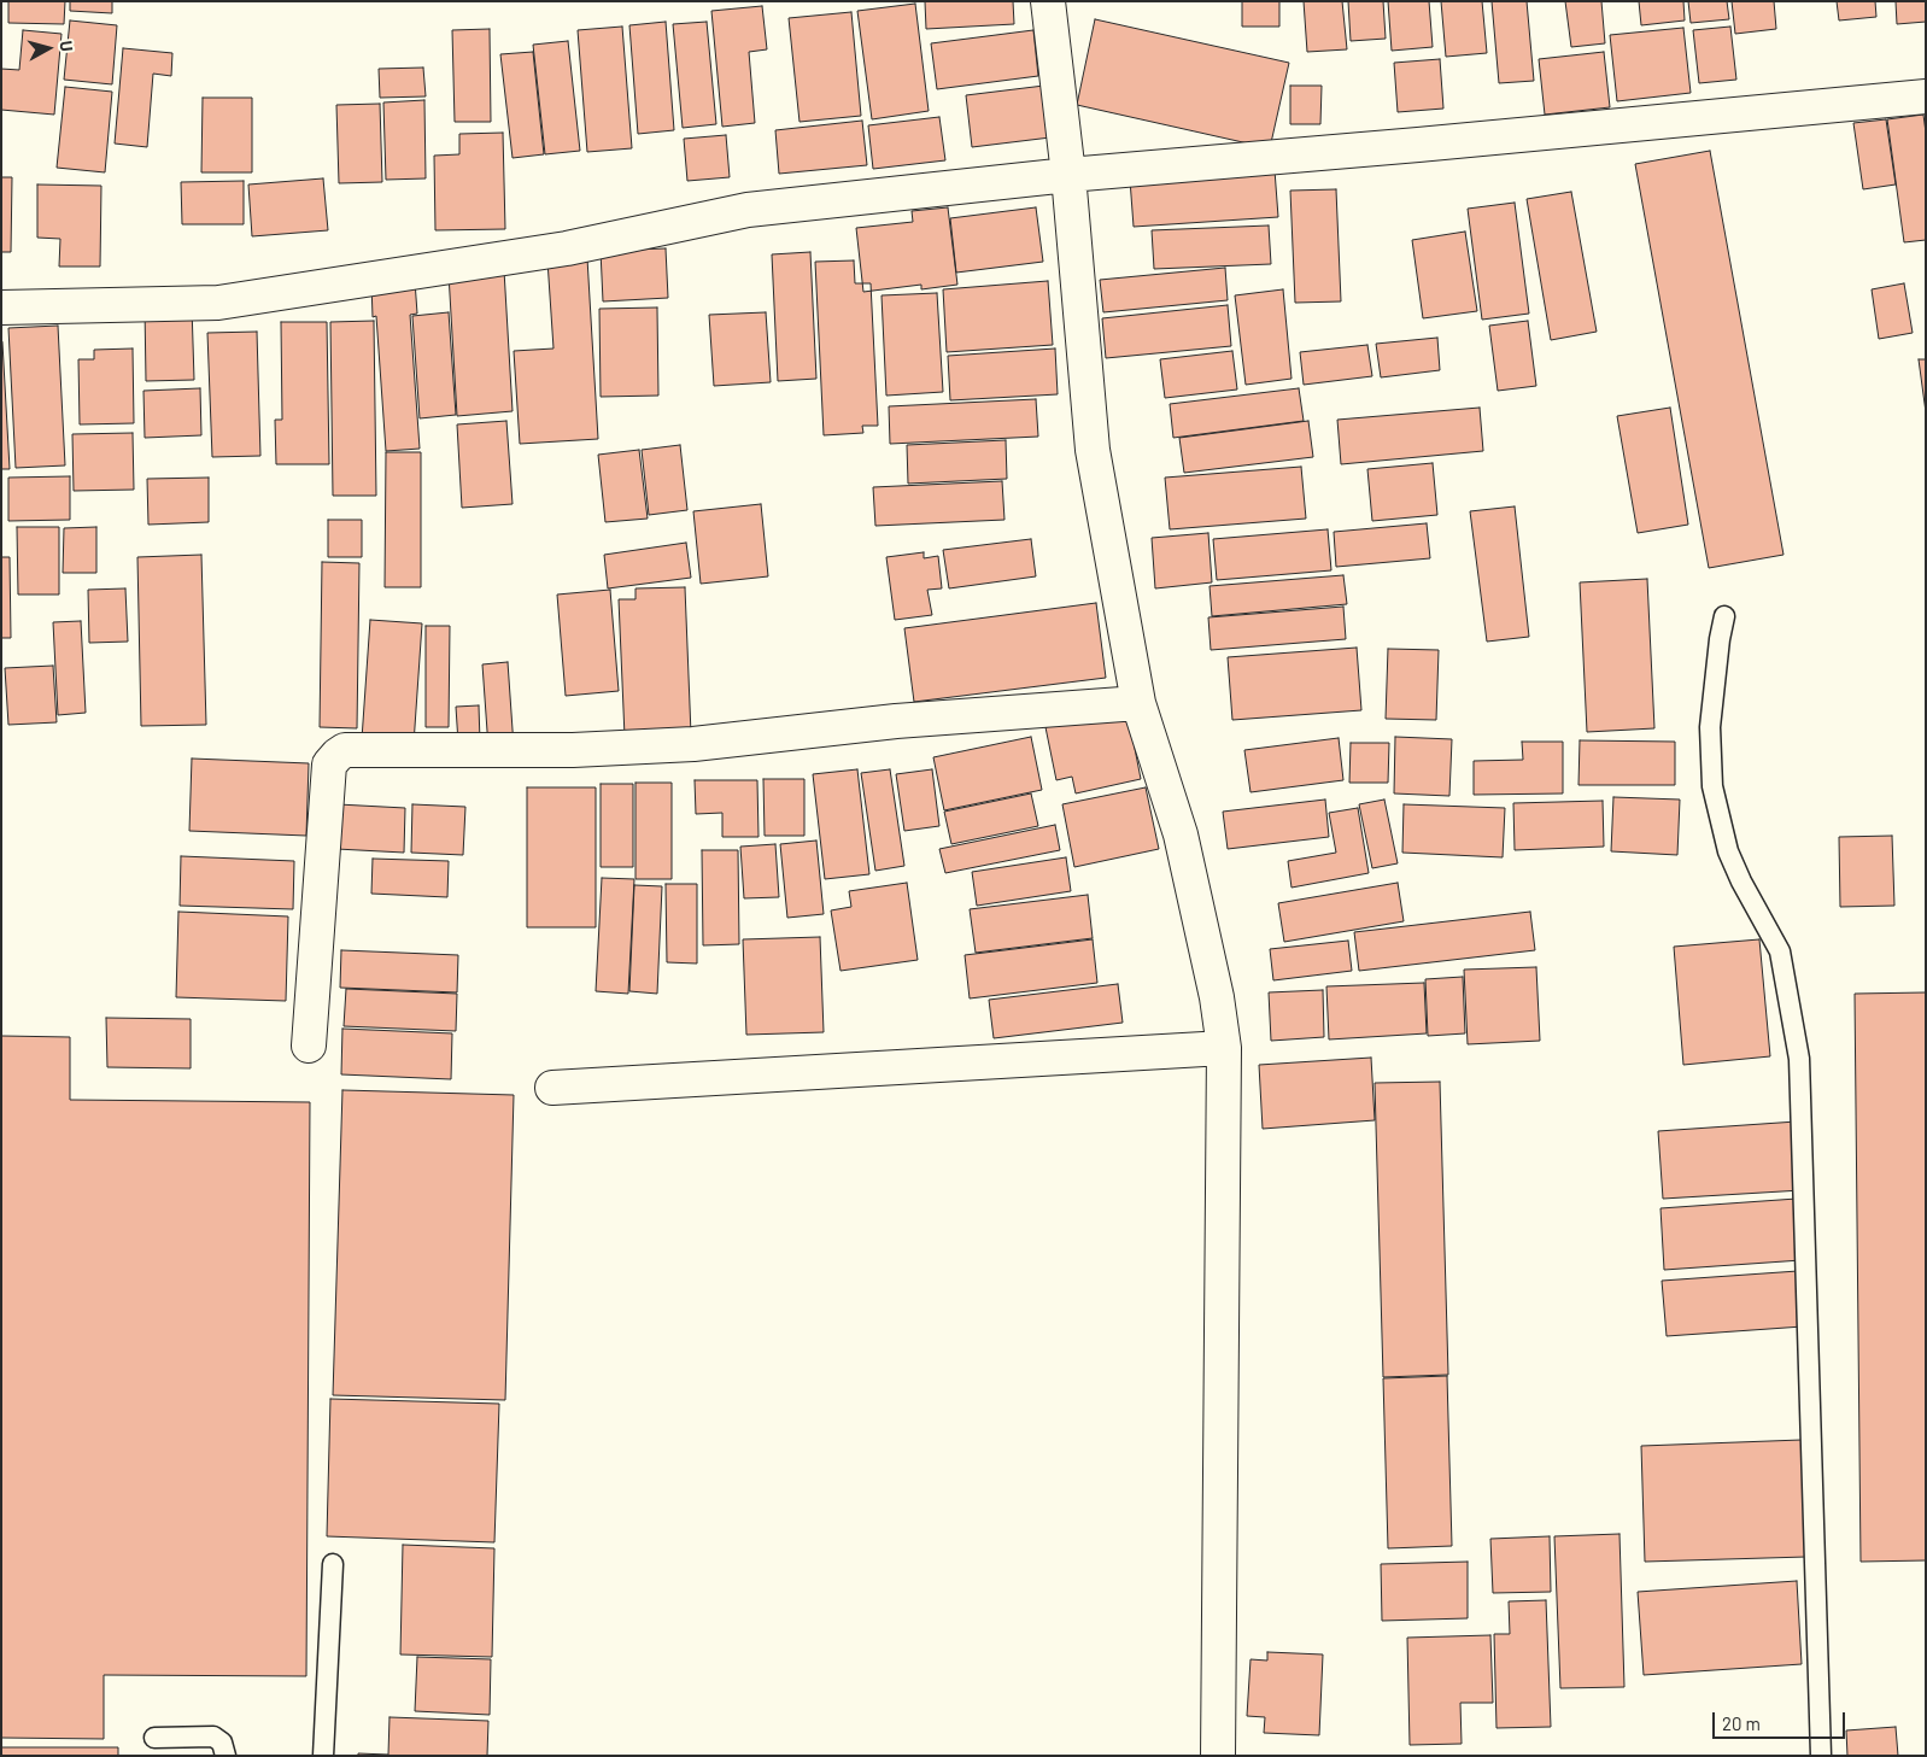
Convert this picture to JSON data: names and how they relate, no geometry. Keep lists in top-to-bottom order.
{
  "scale_bar": "20 m",
  "north": "right"
}
